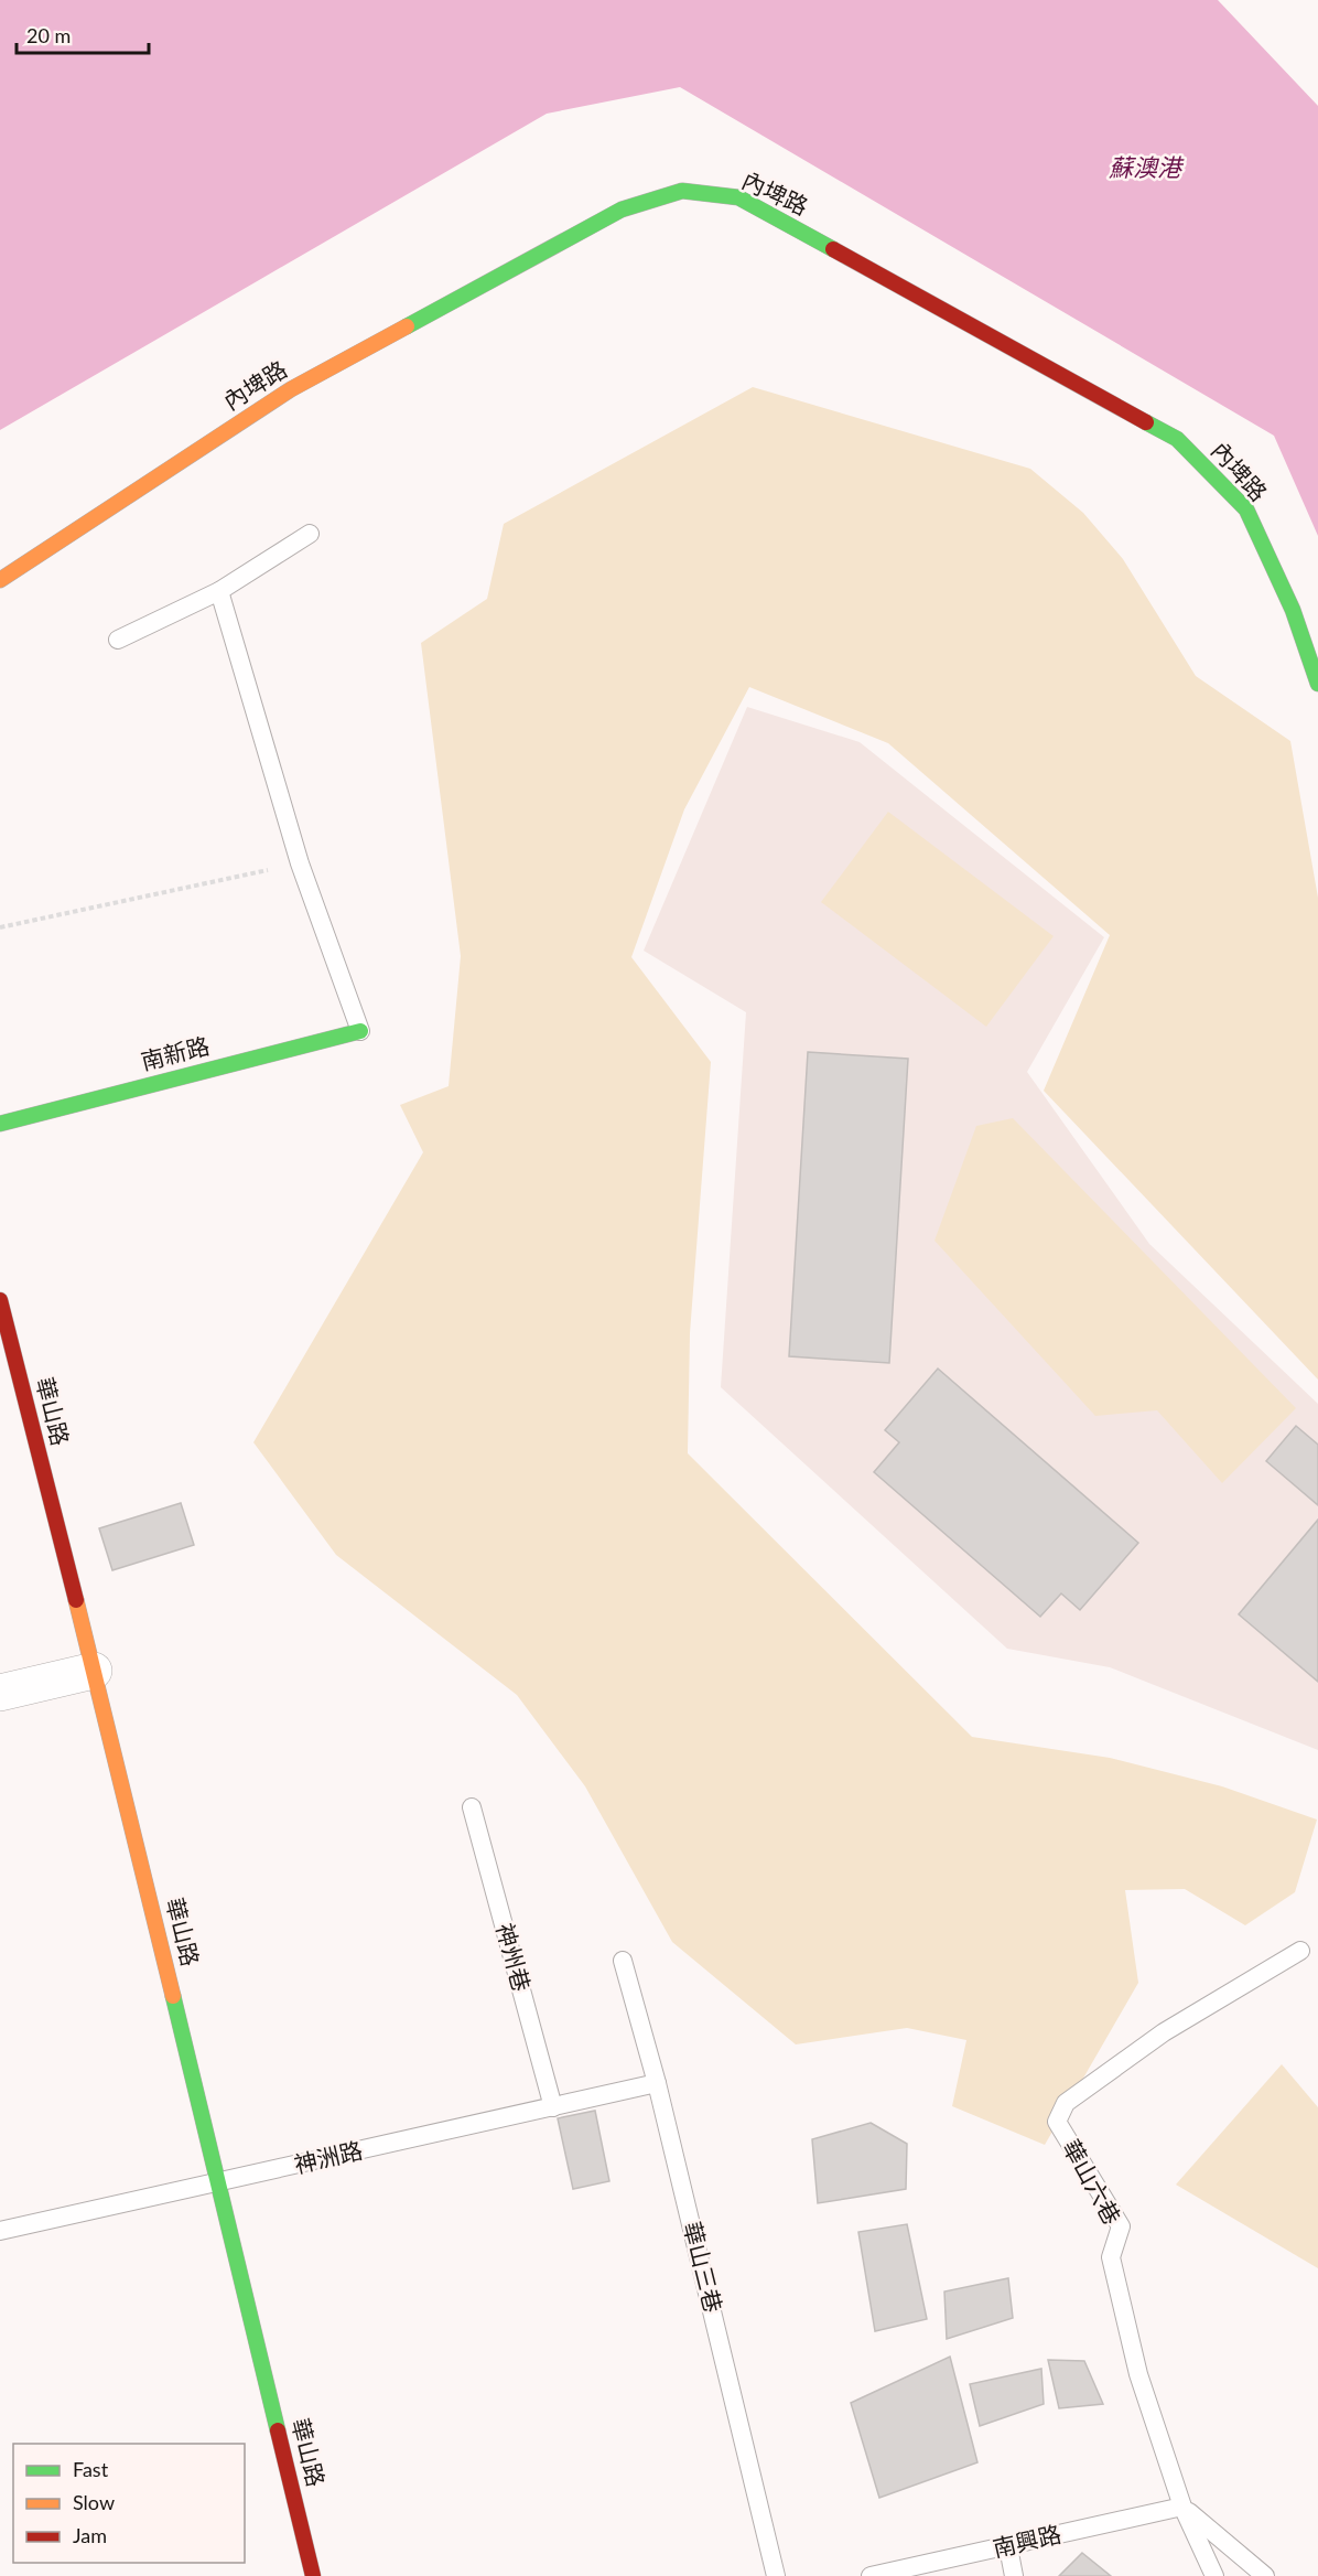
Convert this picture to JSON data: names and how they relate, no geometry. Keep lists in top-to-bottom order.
{
  "streets": {
    "street": ["內埤路", "南新路", "華山路"],
    "lane": [
      "神州巷",
      "神洲路",
      "華山六巷",
      "華山三巷",
      "南興路"
    ]
  },
  "crossings": [
    ["華山路", "神洲路"],
    ["神州巷", "神洲路"],
    ["神洲路", "華山三巷"],
    ["華山六巷", "南興路"]
  ],
  "water": ["蘇澳港"],
  "legend": ["Fast", "Slow", "Jam"],
  "scale_bar": "20 m"
}
